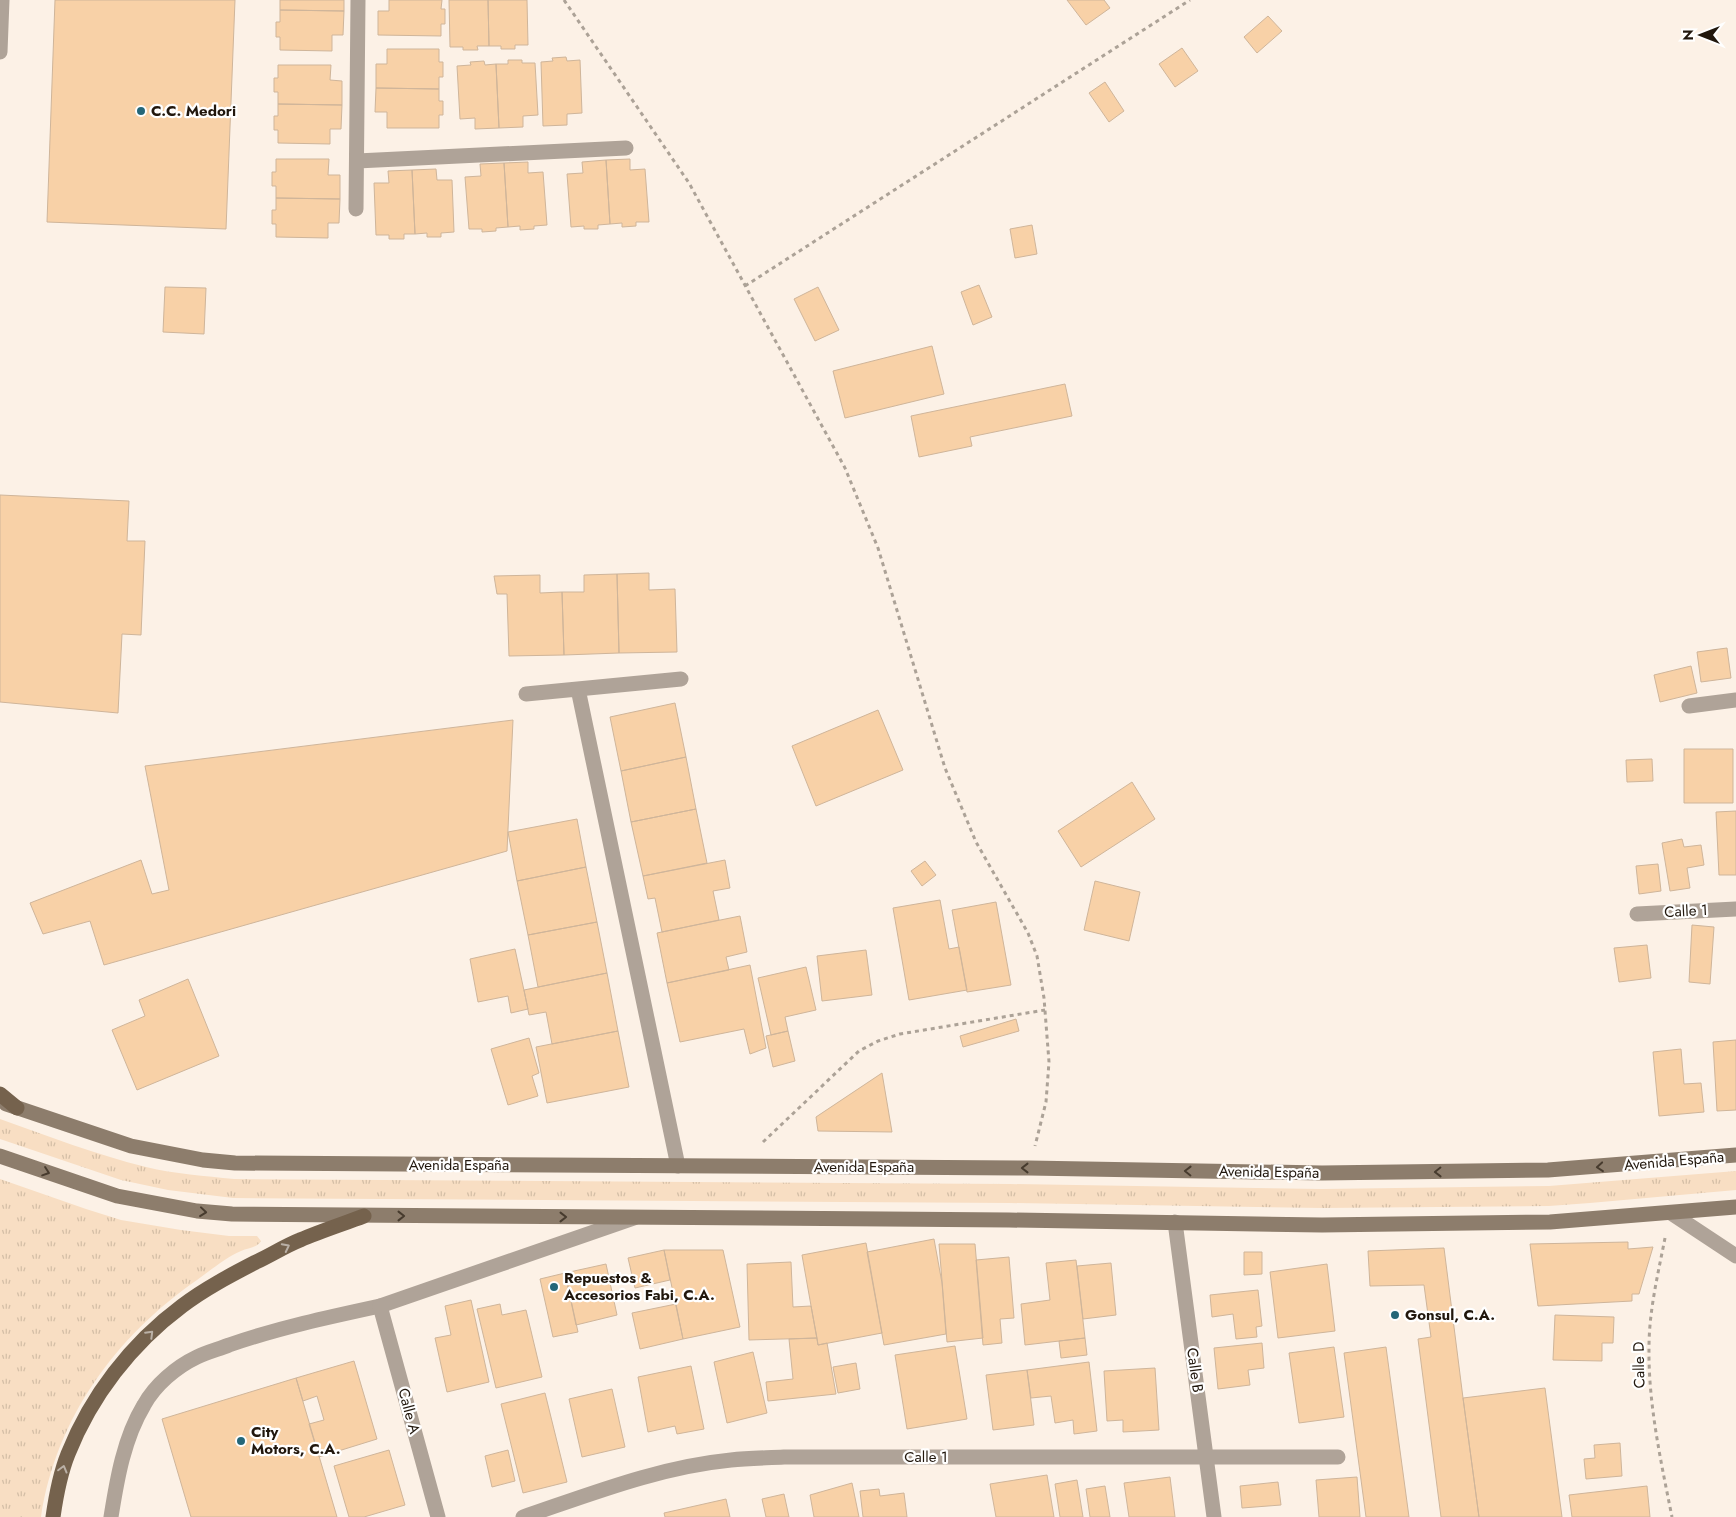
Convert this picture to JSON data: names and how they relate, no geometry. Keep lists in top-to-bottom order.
{
  "streets": {
    "main road": ["Avenida España"],
    "street": ["Calle 1", "Calle B", "Calle A"],
    "path": ["Calle D"]
  },
  "crossings": [
    ["Calle 1", "Calle B"]
  ],
  "places": [
    "C.C. Medori",
    "Repuestos & Accesorios Fabi, C.A.",
    "Gonsul, C.A.",
    "City Motors, C.A."
  ],
  "north": "left"
}
